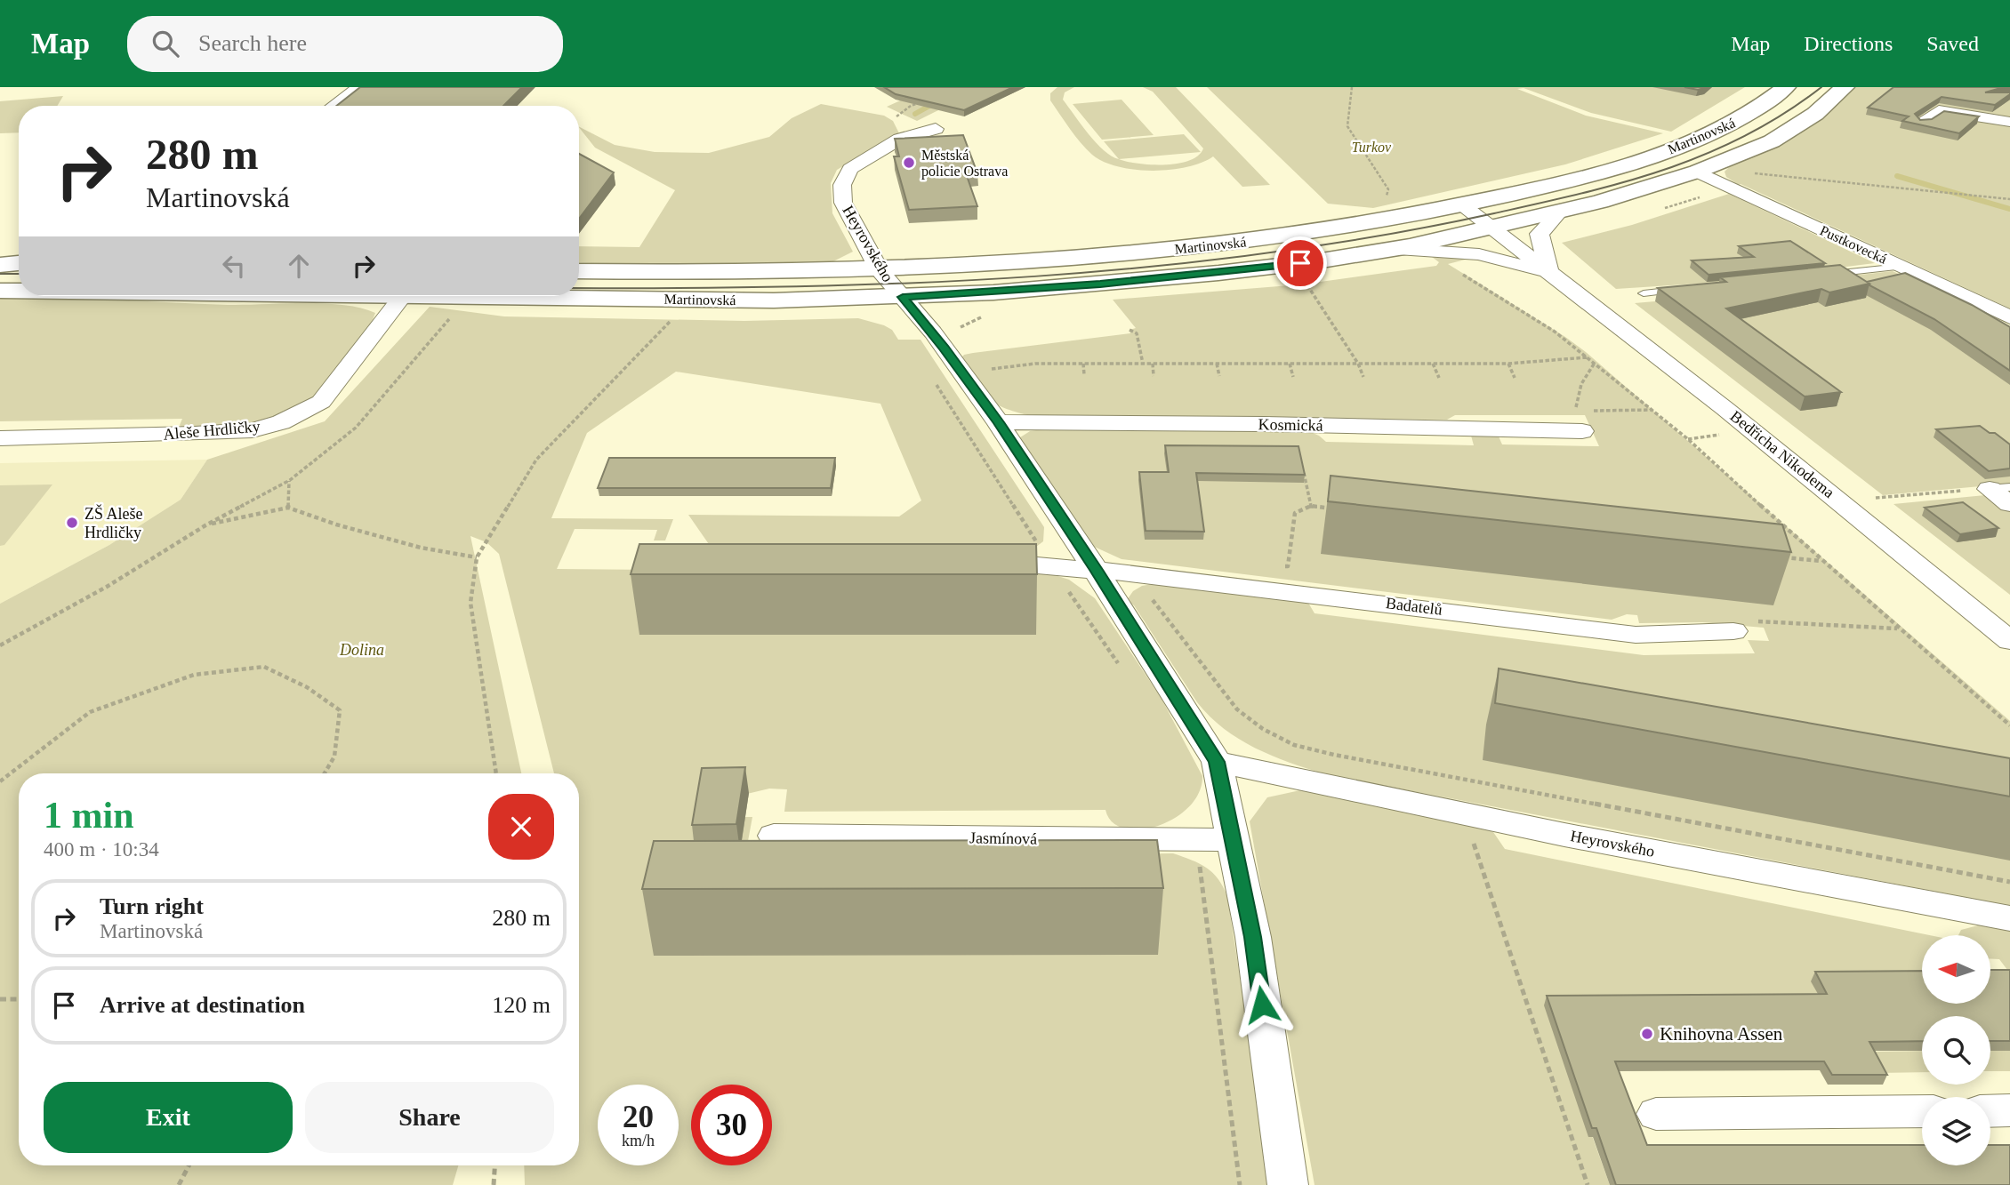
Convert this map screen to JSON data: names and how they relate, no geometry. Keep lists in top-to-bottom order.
{
  "streets": {
    "street": [
      "Martinovská",
      "Heyrovského",
      "Pustkovecká",
      "Kosmická",
      "Aleše Hrdličky",
      "Bedřicha Nikodema",
      "Badatelů",
      "Jasmínová"
    ]
  },
  "crossings": [
    ["Martinovská", "Heyrovského"],
    ["Martinovská", "Pustkovecká"],
    ["Martinovská", "Aleše Hrdličky"],
    ["Martinovská", "Bedřicha Nikodema"],
    ["Heyrovského", "Kosmická"],
    ["Heyrovského", "Badatelů"],
    ["Heyrovského", "Jasmínová"]
  ],
  "parks": ["Turkov", "Dolina"],
  "places": ["Městská policie Ostrava", "ZŠ Aleše Hrdličky", "Knihovna Assen"],
  "north": "left",
  "page": {
    "header": "Map",
    "search": "Search here",
    "nav": ["Map", "Directions", "Saved"],
    "turn": ["280 m", "Martinovská"],
    "heading": ["1 min", "400 m · 10:34"],
    "list": [
      {
        "name": "Turn right",
        "note": "Martinovská",
        "value": "280 m"
      },
      {
        "name": "Arrive at destination",
        "value": "120 m"
      }
    ],
    "buttons": ["Exit", "Share"],
    "speed": "20 km/h",
    "limit": "30"
  }
}
